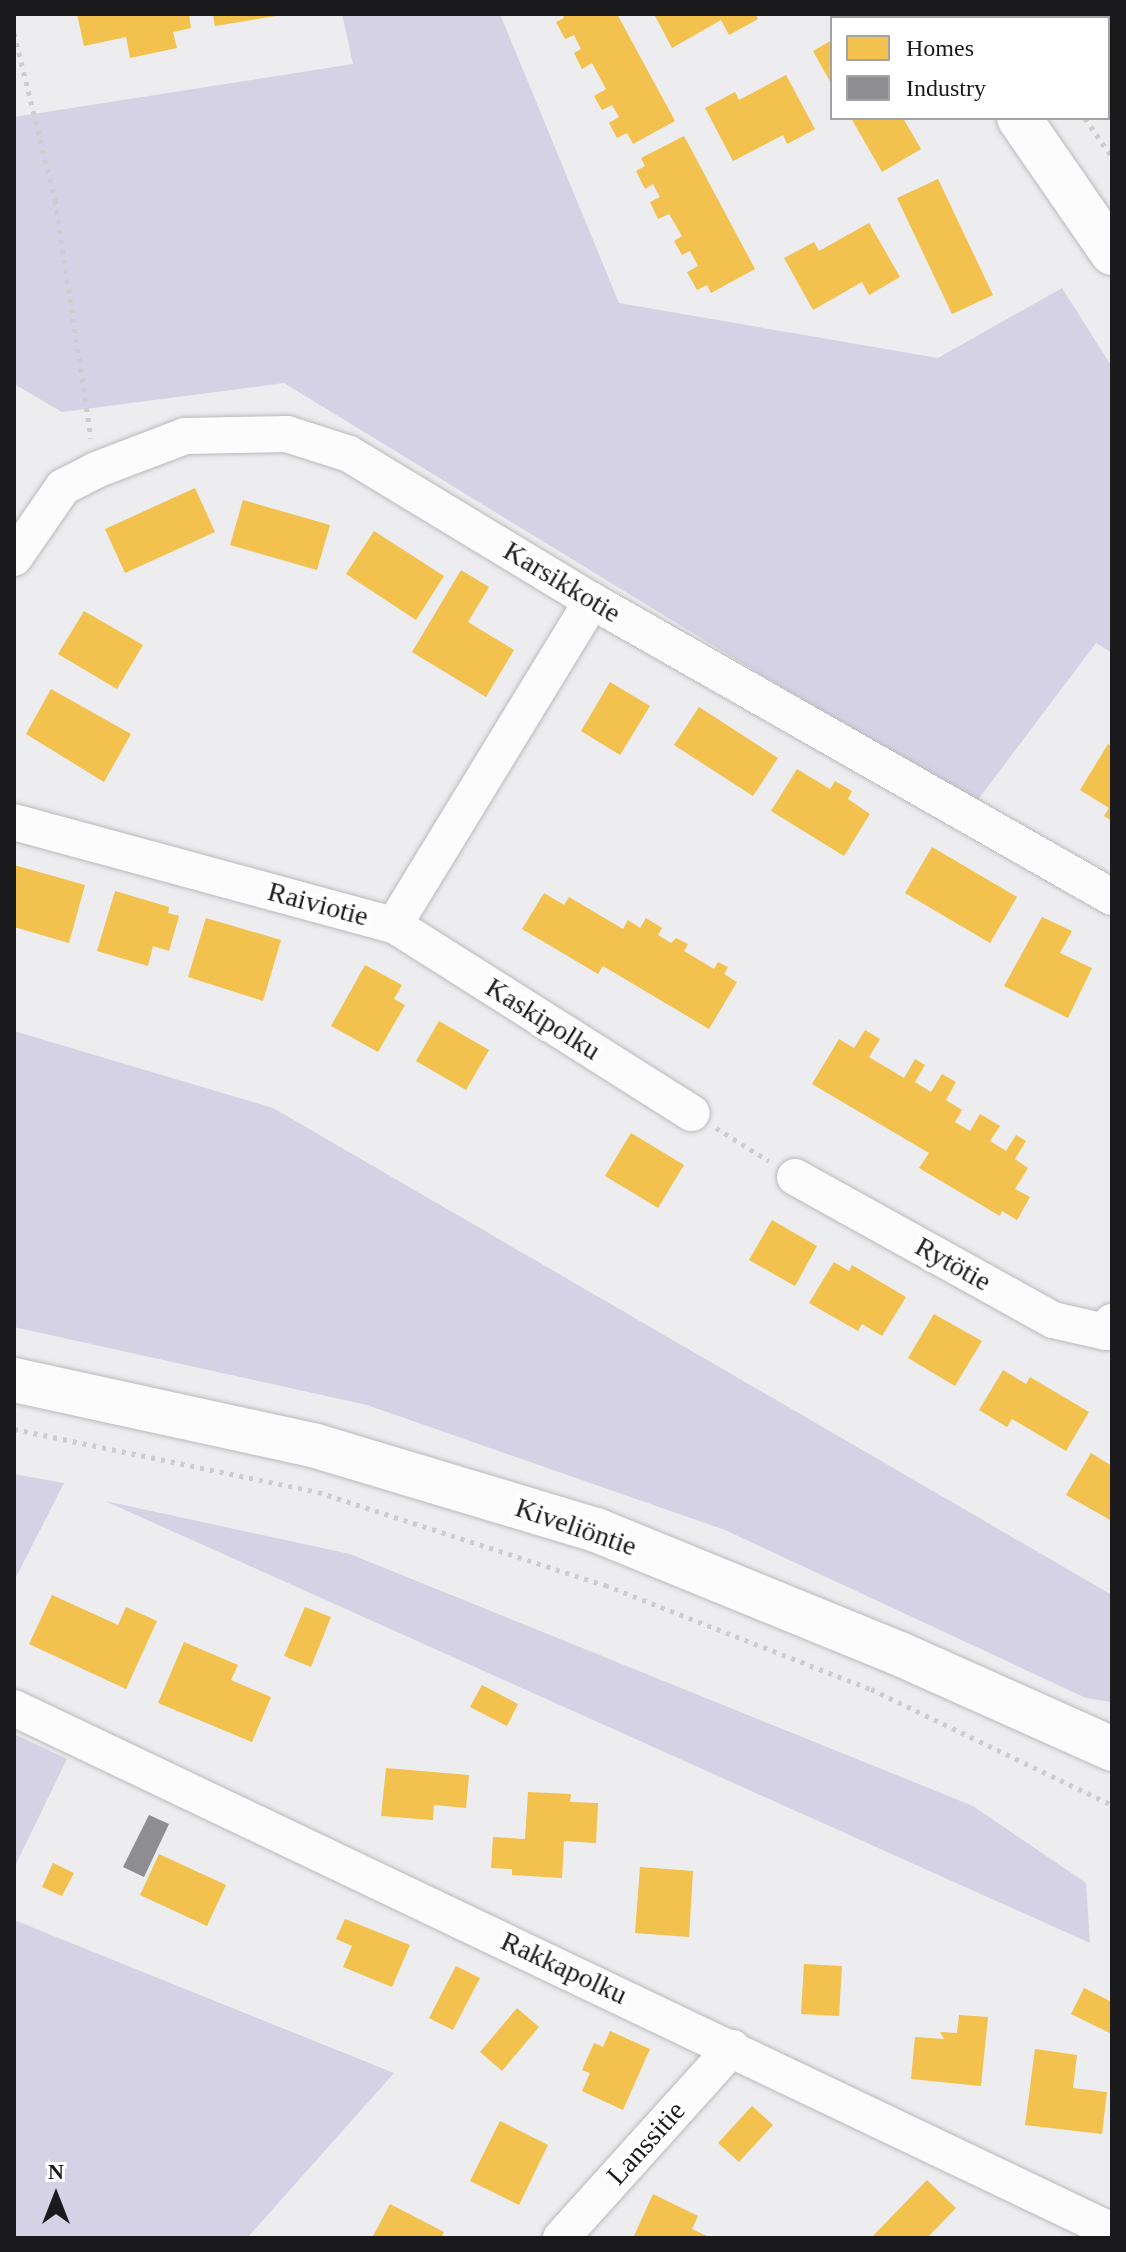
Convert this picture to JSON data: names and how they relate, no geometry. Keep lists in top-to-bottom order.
{
  "streets": {
    "street": [
      "Karsikkotie",
      "Raiviotie",
      "Kaskipolku",
      "Rytötie",
      "Kiveliöntie",
      "Rakkapolku",
      "Lanssitie"
    ]
  },
  "crossings": [
    ["Karsikkotie", "Raiviotie"],
    ["Raiviotie", "Kaskipolku"],
    ["Rakkapolku", "Lanssitie"]
  ],
  "legend": ["Homes", "Industry"],
  "north": "top"
}
